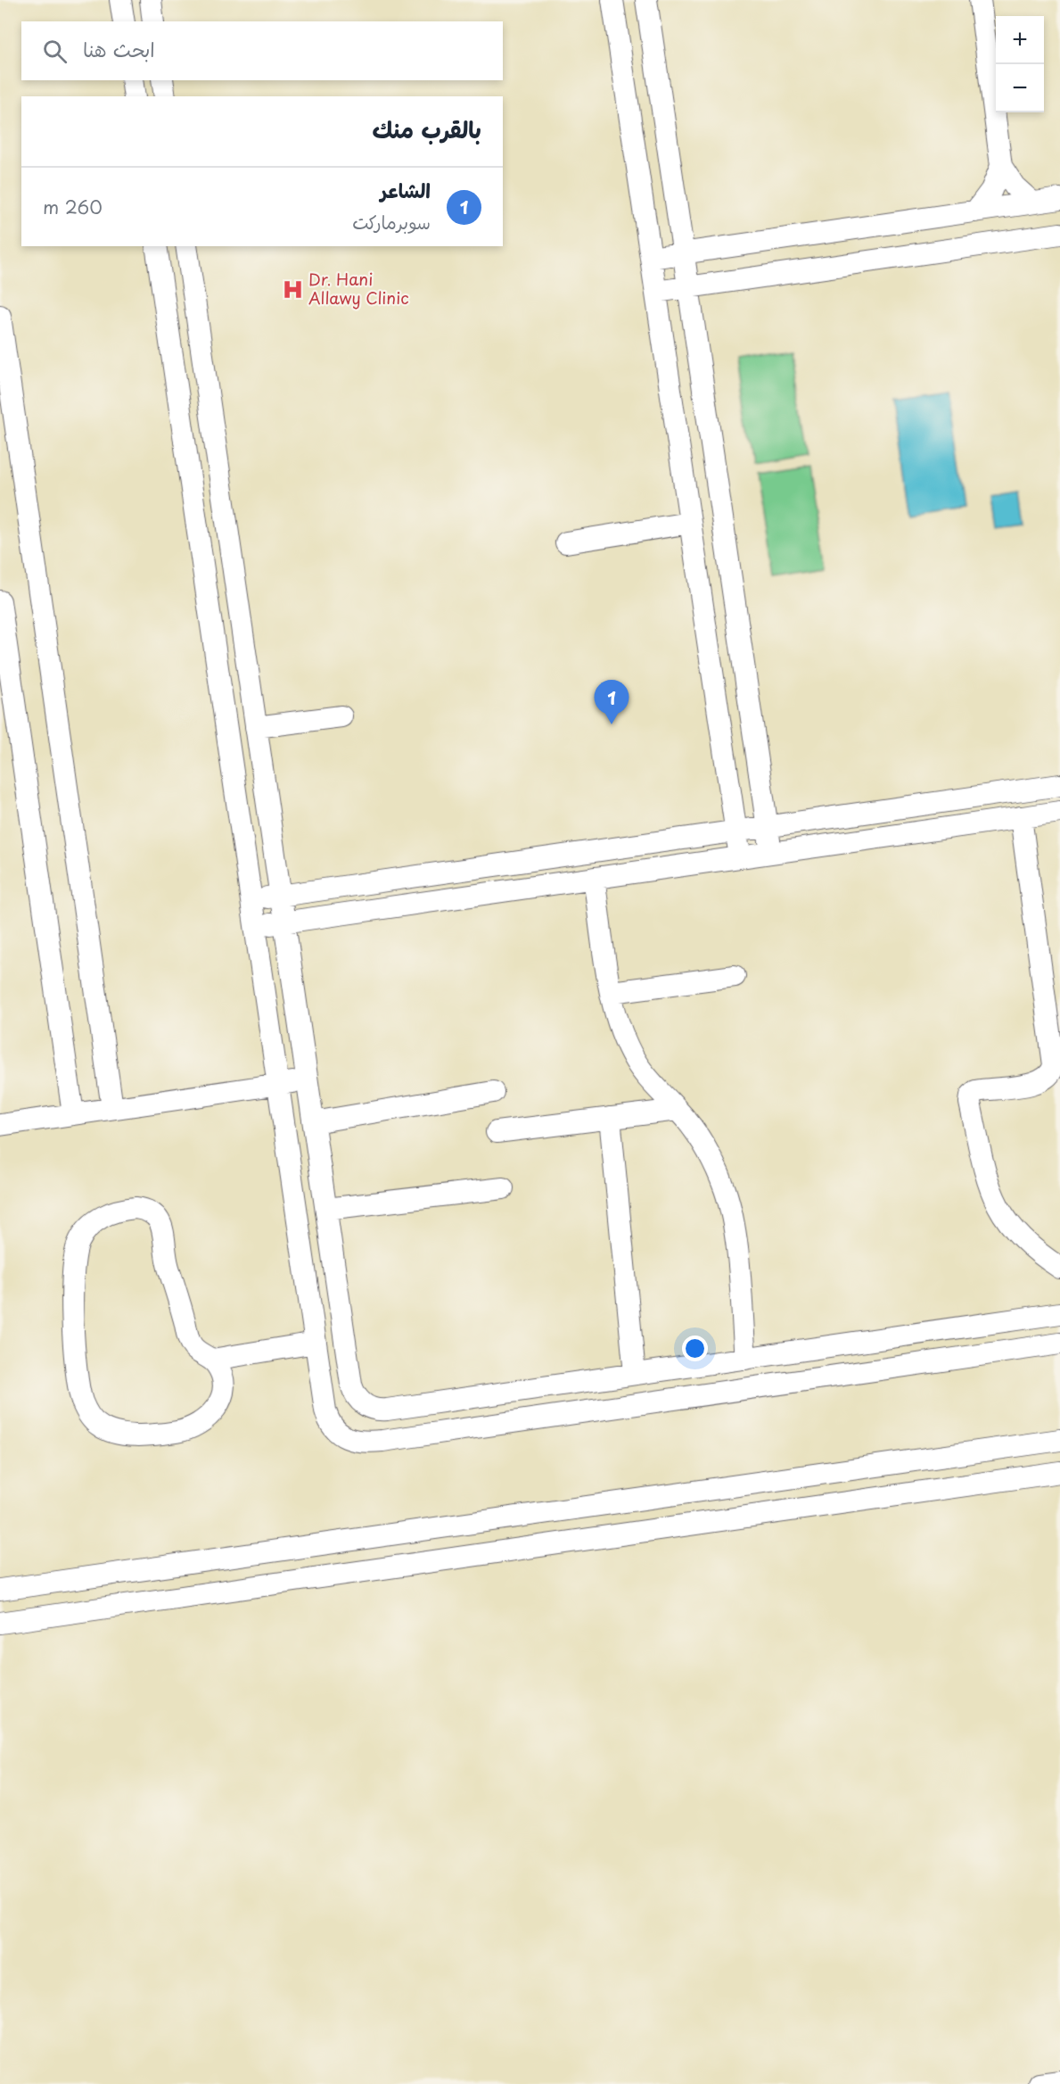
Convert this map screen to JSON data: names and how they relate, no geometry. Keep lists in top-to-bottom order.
{
  "places": {
    "hospital": ["Dr. Hani Allawy Clinic"]
  },
  "page": {
    "map_buttons": ["+", "−"],
    "search": "ابحث هنا",
    "heading": "بالقرب منك",
    "list": [
      {
        "mark": "1",
        "name": "الشاعر",
        "note": "سوبرماركت",
        "value": "260 m"
      }
    ],
    "pins": "1"
  }
}
